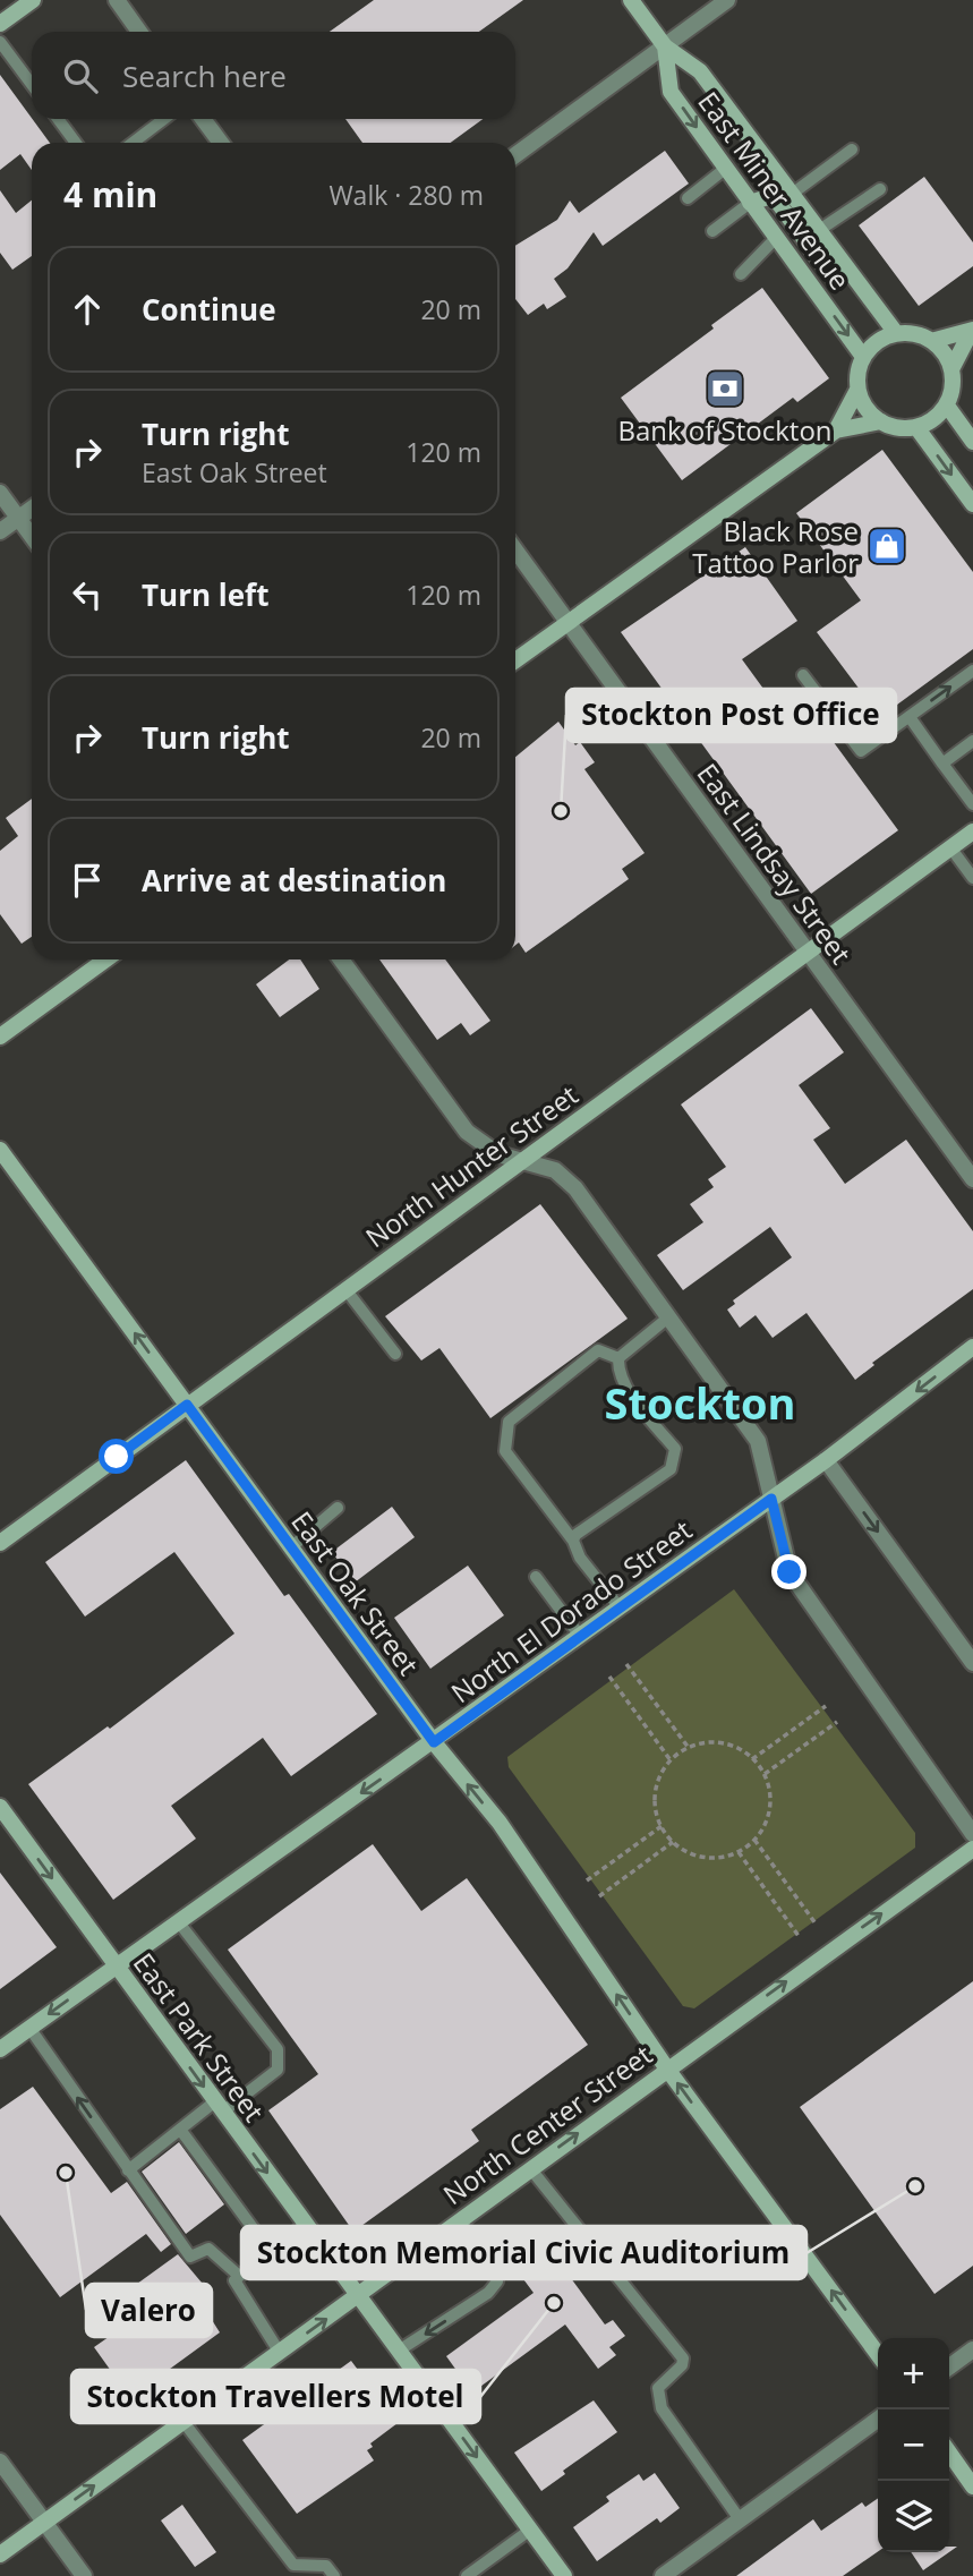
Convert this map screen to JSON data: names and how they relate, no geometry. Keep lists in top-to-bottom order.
{
  "streets": {
    "street": [
      "East Miner Avenue",
      "East Lindsay Street",
      "North Hunter Street",
      "East Oak Street",
      "North El Dorado Street",
      "East Park Street",
      "North Center Street"
    ]
  },
  "crossings": [
    ["East Lindsay Street", "North Hunter Street"],
    ["North Hunter Street", "East Oak Street"],
    ["East Oak Street", "North El Dorado Street"],
    ["East Oak Street", "North Center Street"],
    ["North El Dorado Street", "East Park Street"],
    ["East Park Street", "North Center Street"]
  ],
  "one_way": [
    "East Oak Street",
    "North El Dorado Street",
    "East Park Street",
    "North Center Street"
  ],
  "districts": ["Stockton"],
  "places": {
    "bank": ["Bank of Stockton"],
    "shop": ["Black Rose Tattoo Parlor"],
    "other": [
      "Stockton Post Office",
      "Valero",
      "Stockton Memorial Civic Auditorium",
      "Stockton Travellers Motel"
    ]
  },
  "page": {
    "search": "Search here",
    "heading": ["4 min", "Walk · 280 m"],
    "list": [
      ["Continue", "20 m"],
      ["Turn right", "East Oak Street", "120 m"],
      ["Turn left", "120 m"],
      ["Turn right", "20 m"],
      "Arrive at destination"
    ],
    "map_buttons": ["+", "−"]
  }
}
